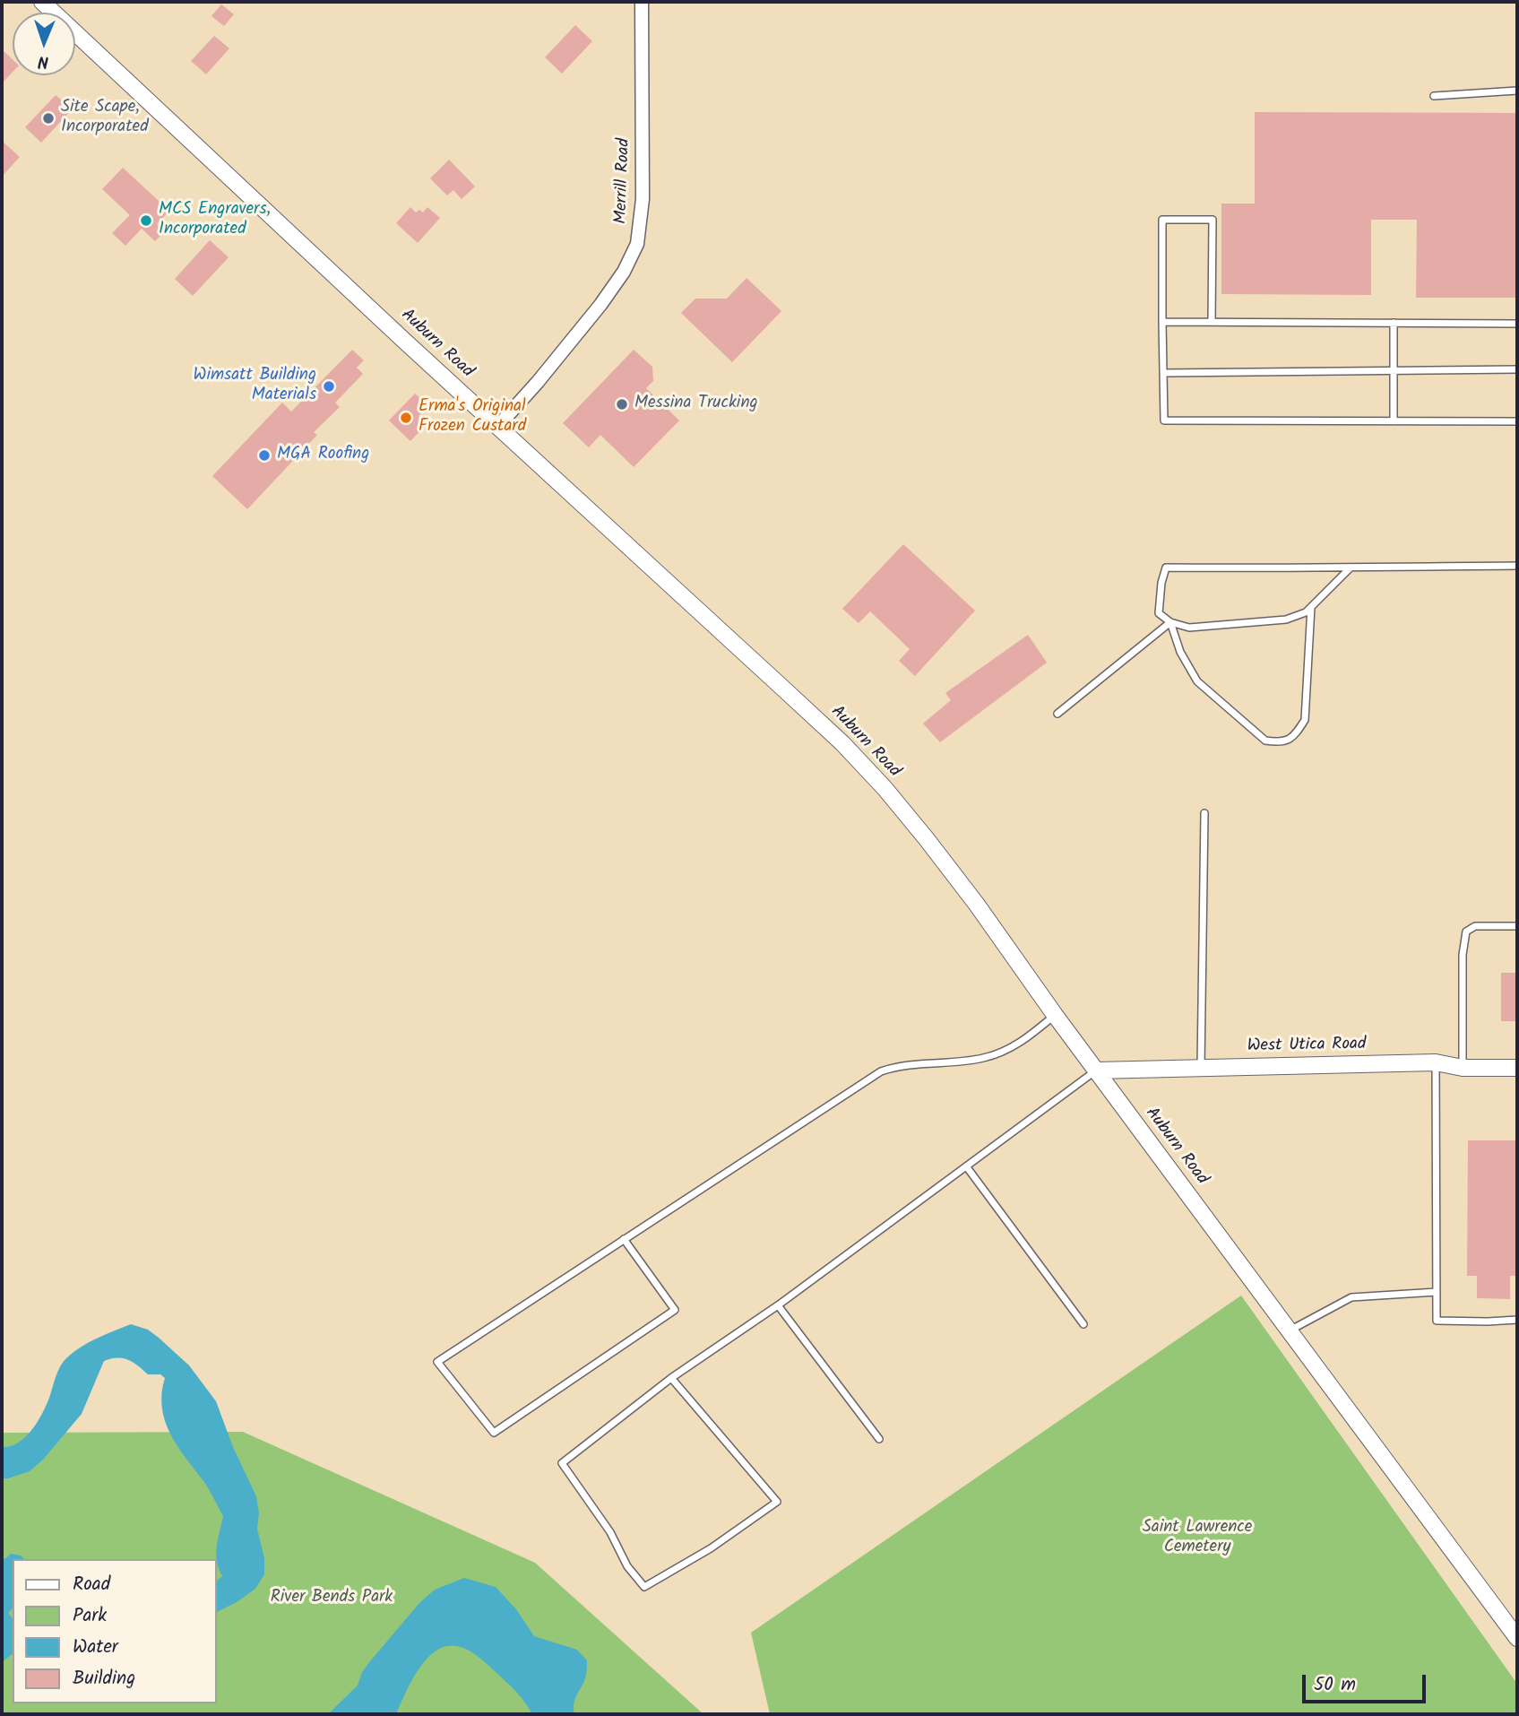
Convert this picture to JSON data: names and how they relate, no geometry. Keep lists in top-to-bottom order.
{
  "streets": {
    "street": ["Merrill Road", "Auburn Road", "West Utica Road"]
  },
  "crossings": [
    ["Merrill Road", "Auburn Road"],
    ["Auburn Road", "West Utica Road"]
  ],
  "parks": ["Saint Lawrence Cemetery", "River Bends Park"],
  "places": [
    "Site Scape, Incorporated",
    "MCS Engravers, Incorporated",
    "Wimsatt Building Materials",
    "Messina Trucking",
    "Erma's Original Frozen Custard",
    "MGA Roofing"
  ],
  "legend": [
    "Road",
    "Park",
    "Water",
    "Building"
  ],
  "scale_bar": "50 m",
  "north": "bottom"
}
